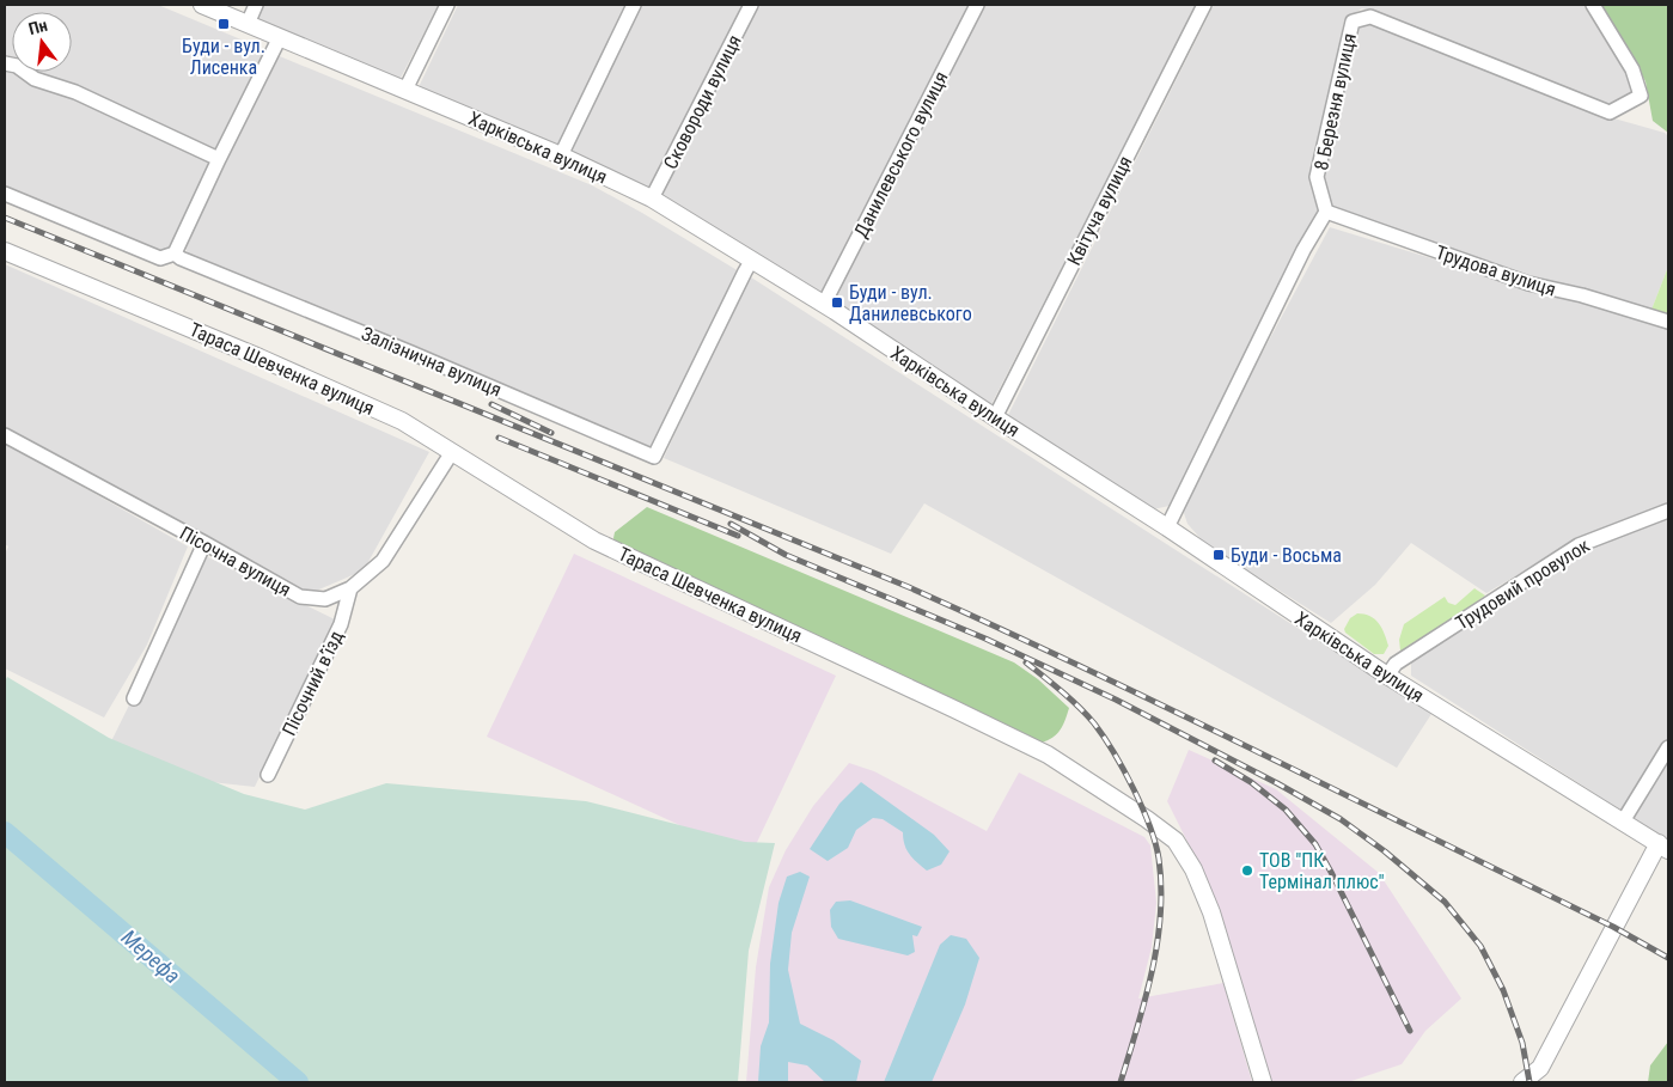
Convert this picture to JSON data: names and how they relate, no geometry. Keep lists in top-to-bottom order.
{
  "streets": {
    "street": [
      "Сковороди вулиця",
      "8 Березня вулиця",
      "Харківська вулиця",
      "Данилевського вулиця",
      "Квітуча вулиця",
      "Трудова вулиця",
      "Залізнична вулиця",
      "Тараса Шевченка вулиця",
      "Пісочна вулиця",
      "Трудовий провулок",
      "Пісочний в’їзд"
    ]
  },
  "crossings": [
    ["Сковороди вулиця", "Харківська вулиця"],
    ["8 Березня вулиця", "Трудова вулиця"],
    ["Харківська вулиця", "Данилевського вулиця"],
    ["Харківська вулиця", "Квітуча вулиця"],
    ["Харківська вулиця", "Залізнична вулиця"],
    ["Харківська вулиця", "Трудовий провулок"],
    ["Тараса Шевченка вулиця", "Пісочна вулиця"],
    ["Пісочна вулиця", "Пісочний в’їзд"]
  ],
  "water": ["Мерефа"],
  "places": {
    "transit": ["Буди - вул. Лисенка", "Буди - вул. Данилевського", "Буди - Восьма"],
    "other": ["ТОВ \"ПК Термінал плюс\""]
  },
  "north": "top"
}
